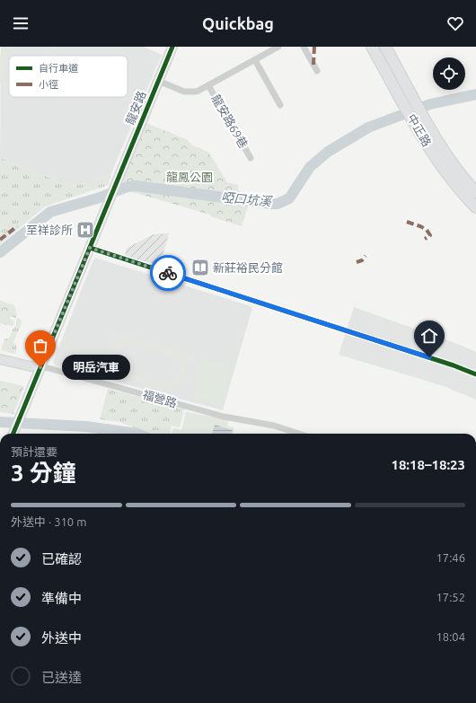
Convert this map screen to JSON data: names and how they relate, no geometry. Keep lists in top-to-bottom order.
{
  "streets": {
    "main road": ["中正路"],
    "street": ["龍安路", "龍安路69巷", "福營路"]
  },
  "crossings": [
    ["龍安路", "龍安路69巷"]
  ],
  "water": ["啞口坑溪"],
  "parks": ["龍鳳公園"],
  "places": {
    "hospital": ["至祥診所"],
    "library": ["新莊裕民分館"],
    "other": ["明岳汽車"]
  },
  "legend": ["自行車道", "小徑"],
  "page": {
    "header": "Quickbag",
    "bubble": "明岳汽車",
    "heading": ["3 分鐘", "預計還要", "18:18–18:23"],
    "bar": "外送中 · 310 m",
    "list": [
      ["已確認", "17:46"],
      ["準備中", "17:52"],
      ["外送中", "18:04"],
      "已送達"
    ]
  }
}
